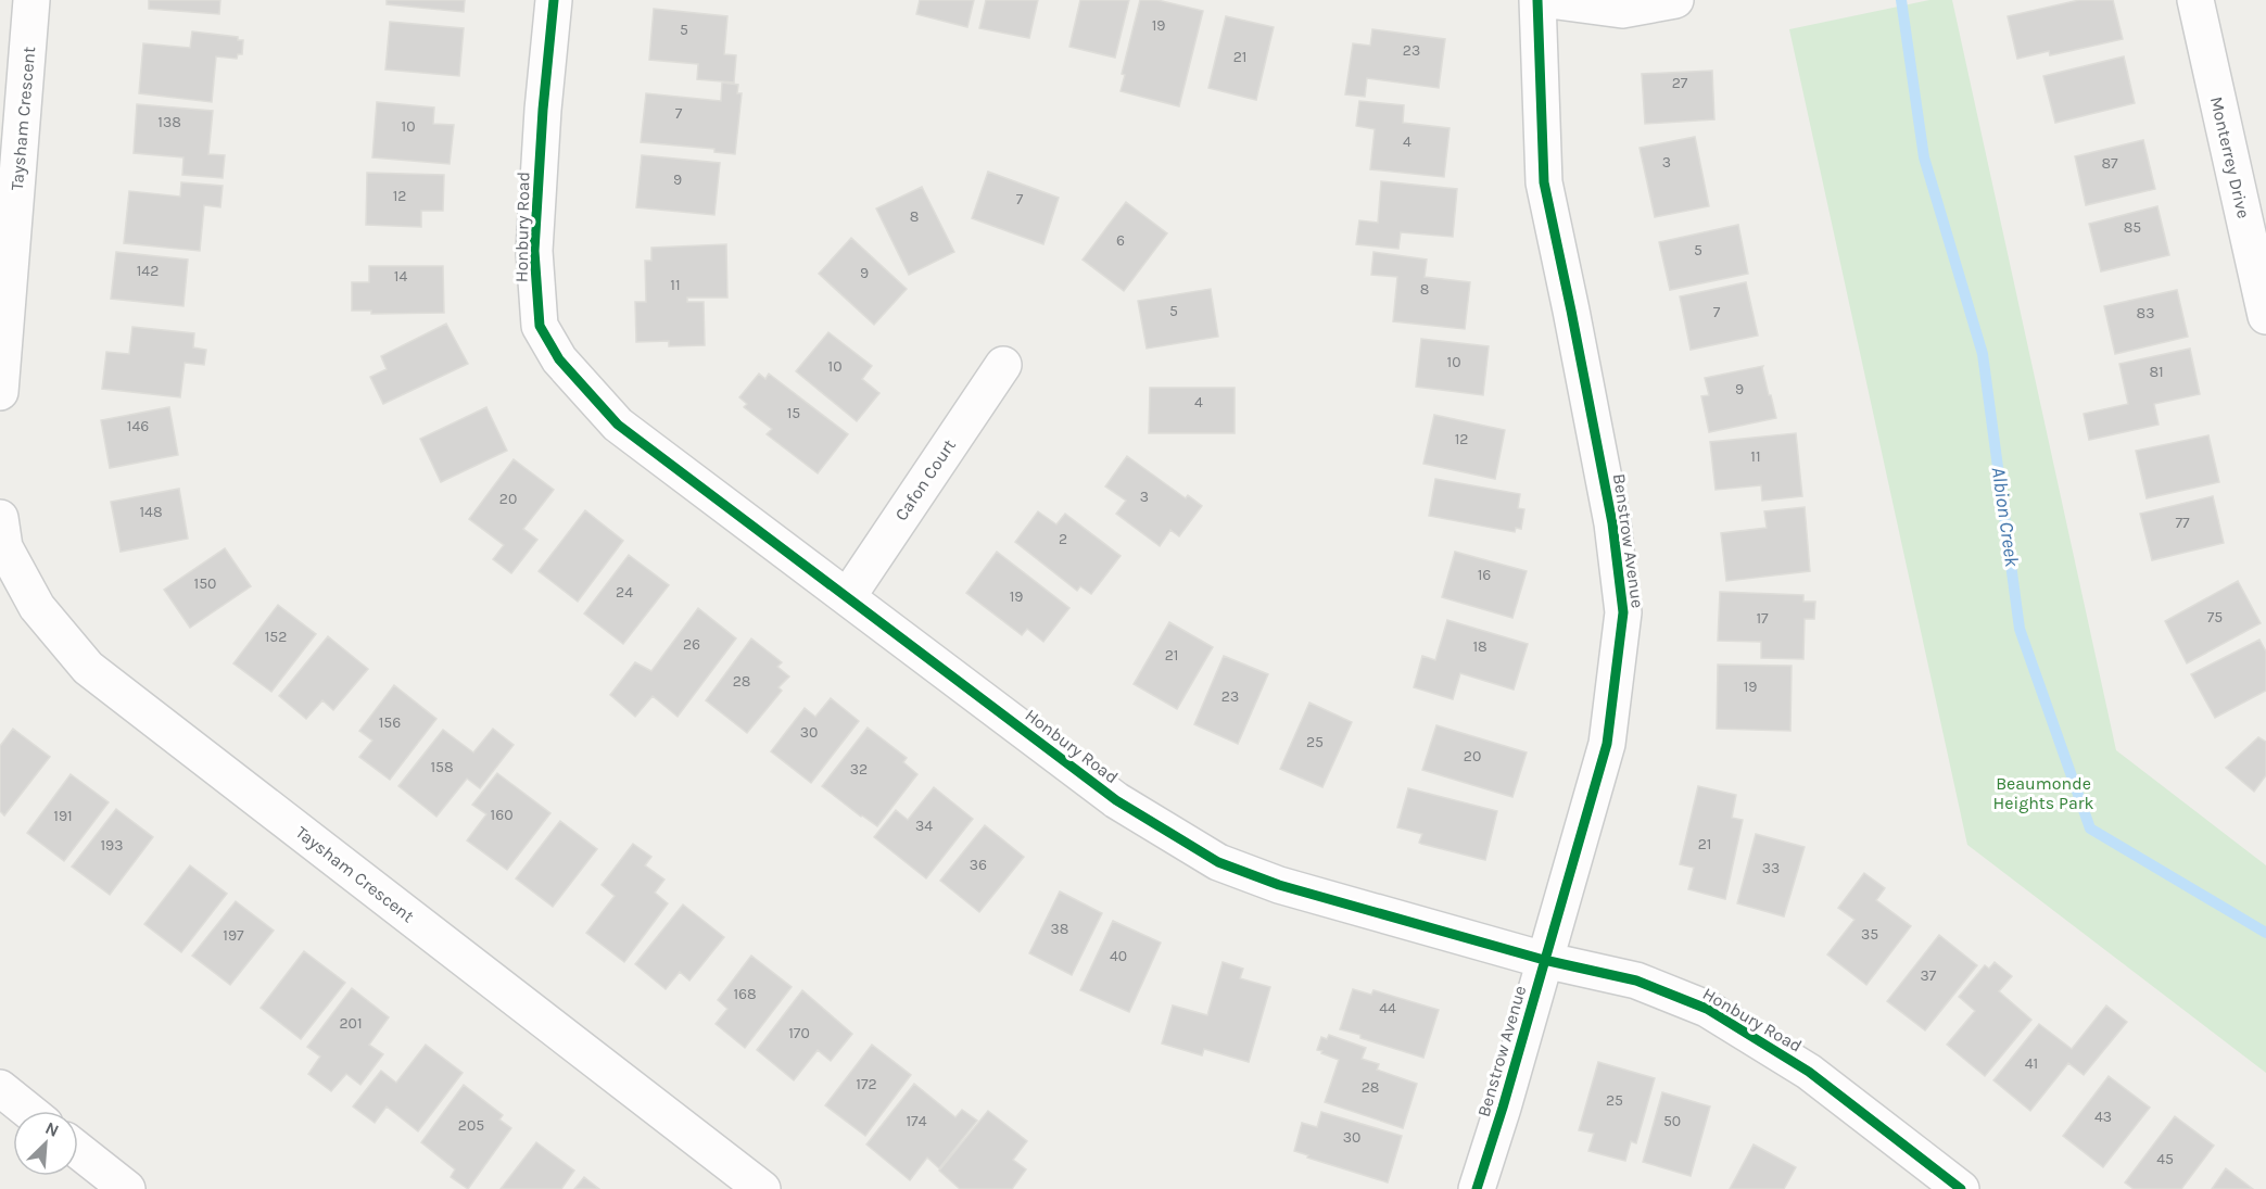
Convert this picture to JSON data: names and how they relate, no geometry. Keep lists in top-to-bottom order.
{
  "streets": {
    "street": [
      "Taysham Crescent",
      "Monterrey Drive",
      "Honbury Road",
      "Cafon Court",
      "Benstrow Avenue"
    ]
  },
  "crossings": [
    ["Honbury Road", "Cafon Court"],
    ["Honbury Road", "Benstrow Avenue"]
  ],
  "water": ["Albion Creek"],
  "parks": ["Beaumonde Heights Park"],
  "house_numbers": [
    "19",
    "5",
    "23",
    "21",
    "27",
    "7",
    "138",
    "10",
    "4",
    "3",
    "87",
    "9",
    "12",
    "7",
    "8",
    "85",
    "6",
    "5",
    "142",
    "9",
    "14",
    "11",
    "8",
    "5",
    "7",
    "83",
    "10",
    "10",
    "81",
    "9",
    "4",
    "15",
    "146",
    "12",
    "11",
    "3",
    "20",
    "148",
    "77",
    "2",
    "16",
    "150",
    "24",
    "19",
    "75",
    "17",
    "152",
    "26",
    "18",
    "21",
    "28",
    "19",
    "23",
    "156",
    "30",
    "25",
    "20",
    "158",
    "32",
    "160",
    "191",
    "34",
    "21",
    "193",
    "36",
    "33",
    "38",
    "35",
    "197",
    "40",
    "37",
    "168",
    "44",
    "201",
    "170",
    "41",
    "172",
    "28",
    "25",
    "43",
    "174",
    "50",
    "205",
    "30",
    "45"
  ],
  "north": "top right"
}
